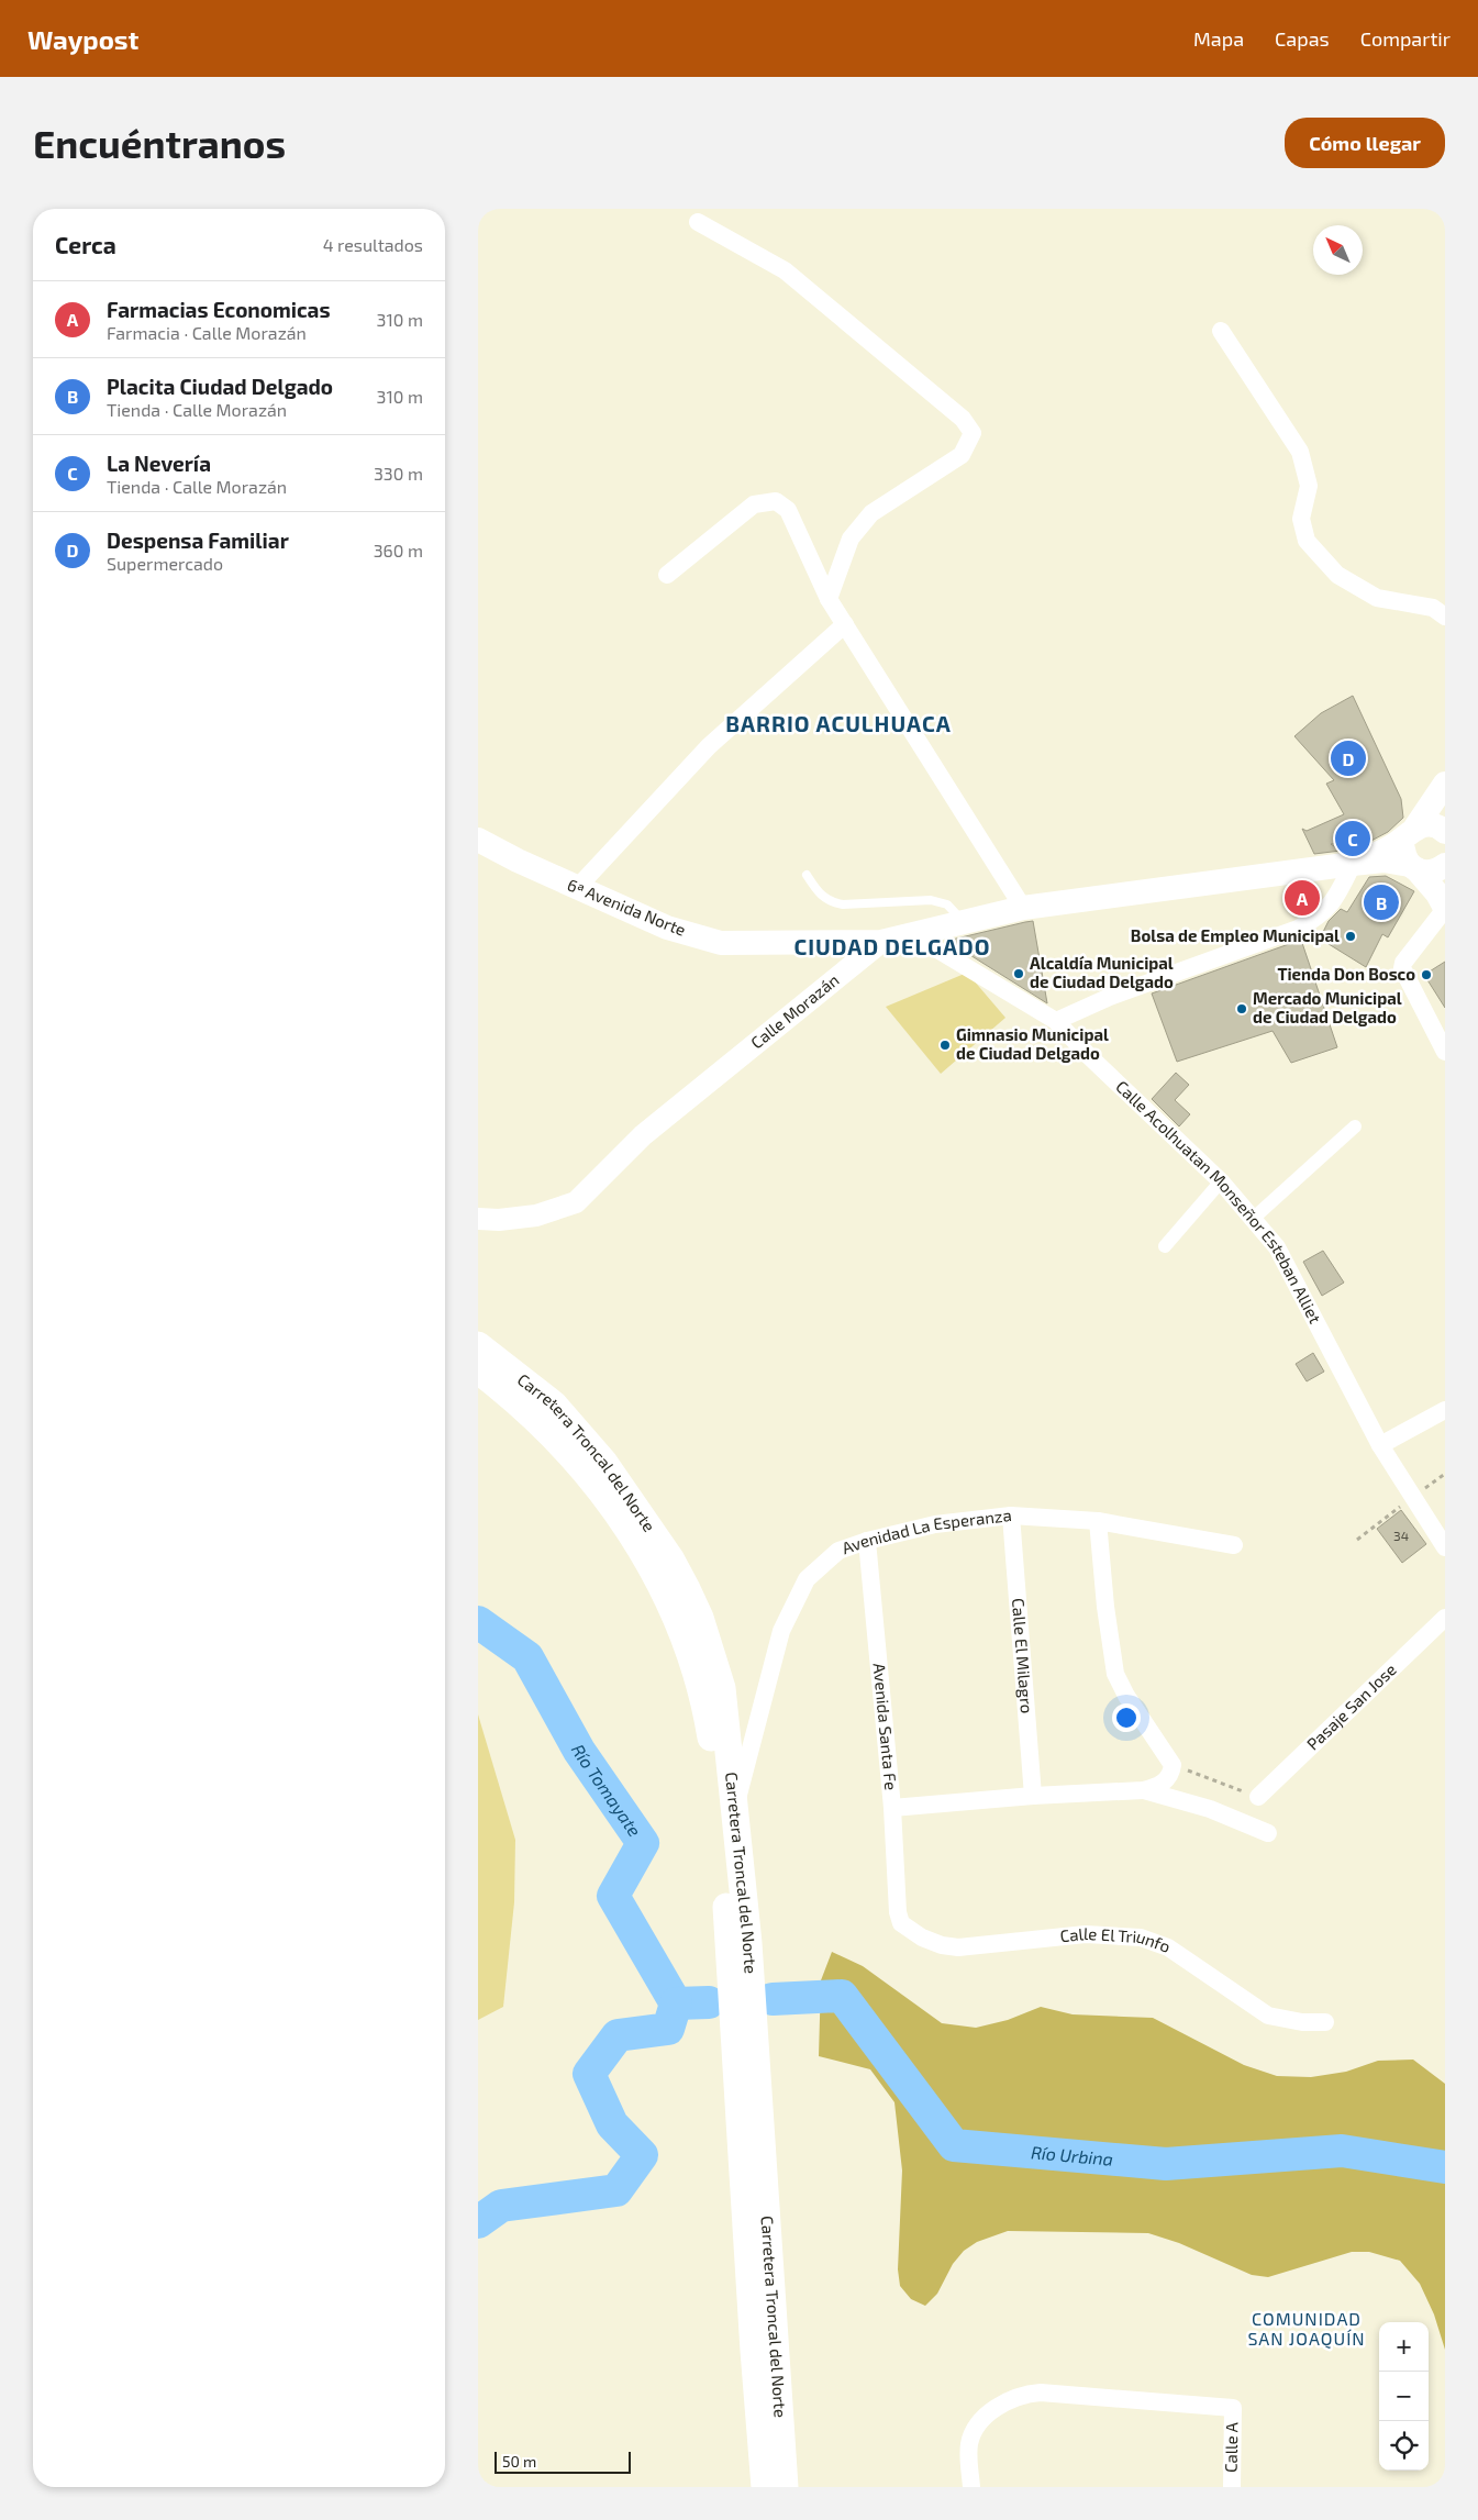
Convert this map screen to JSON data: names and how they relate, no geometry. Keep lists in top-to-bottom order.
{
  "streets": {
    "main road": ["6ª Avenida Norte", "Calle Morazán", "Carretera Troncal del Norte"],
    "street": [
      "Calle Acolhuatan Monseñor Esteban Alliet",
      "Avenidad La Esperanza",
      "Calle El Milagro",
      "Pasaje San Jose",
      "Avenida Santa Fe",
      "Calle El Triunfo",
      "Calle A"
    ]
  },
  "crossings": [
    ["6ª Avenida Norte", "Calle Morazán"],
    ["Calle Morazán", "Calle Acolhuatan Monseñor Esteban Alliet"],
    ["Carretera Troncal del Norte", "Avenidad La Esperanza"],
    ["Avenidad La Esperanza", "Calle El Milagro"],
    ["Avenidad La Esperanza", "Avenida Santa Fe"],
    ["Avenida Santa Fe", "Calle El Triunfo"]
  ],
  "districts": ["BARRIO ACULHUACA", "CIUDAD DELGADO", "COMUNIDAD SAN JOAQUÍN"],
  "water": ["Río Tomayate", "Río Urbina"],
  "places": [
    "Bolsa de Empleo Municipal",
    "Alcaldía Municipal de Ciudad Delgado",
    "Tienda Don Bosco",
    "Mercado Municipal de Ciudad Delgado",
    "Gimnasio Municipal de Ciudad Delgado"
  ],
  "house_numbers": ["34"],
  "scale_bar": "50 m",
  "north": "top left",
  "page": {
    "header": "Waypost",
    "nav": ["Mapa", "Capas", "Compartir"],
    "buttons": "Cómo llegar",
    "title": "Encuéntranos",
    "heading": ["Cerca", "4 resultados"],
    "list": [
      {
        "mark": "A",
        "name": "Farmacias Economicas",
        "note": "Farmacia · Calle Morazán",
        "value": "310 m"
      },
      {
        "mark": "B",
        "name": "Placita Ciudad Delgado",
        "note": "Tienda · Calle Morazán",
        "value": "310 m"
      },
      {
        "mark": "C",
        "name": "La Nevería",
        "note": "Tienda · Calle Morazán",
        "value": "330 m"
      },
      {
        "mark": "D",
        "name": "Despensa Familiar",
        "note": "Supermercado",
        "value": "360 m"
      }
    ],
    "pins": [
      "D",
      "C",
      "A",
      "B"
    ],
    "map_buttons": ["+", "−"],
    "scale": "50 m"
  }
}
